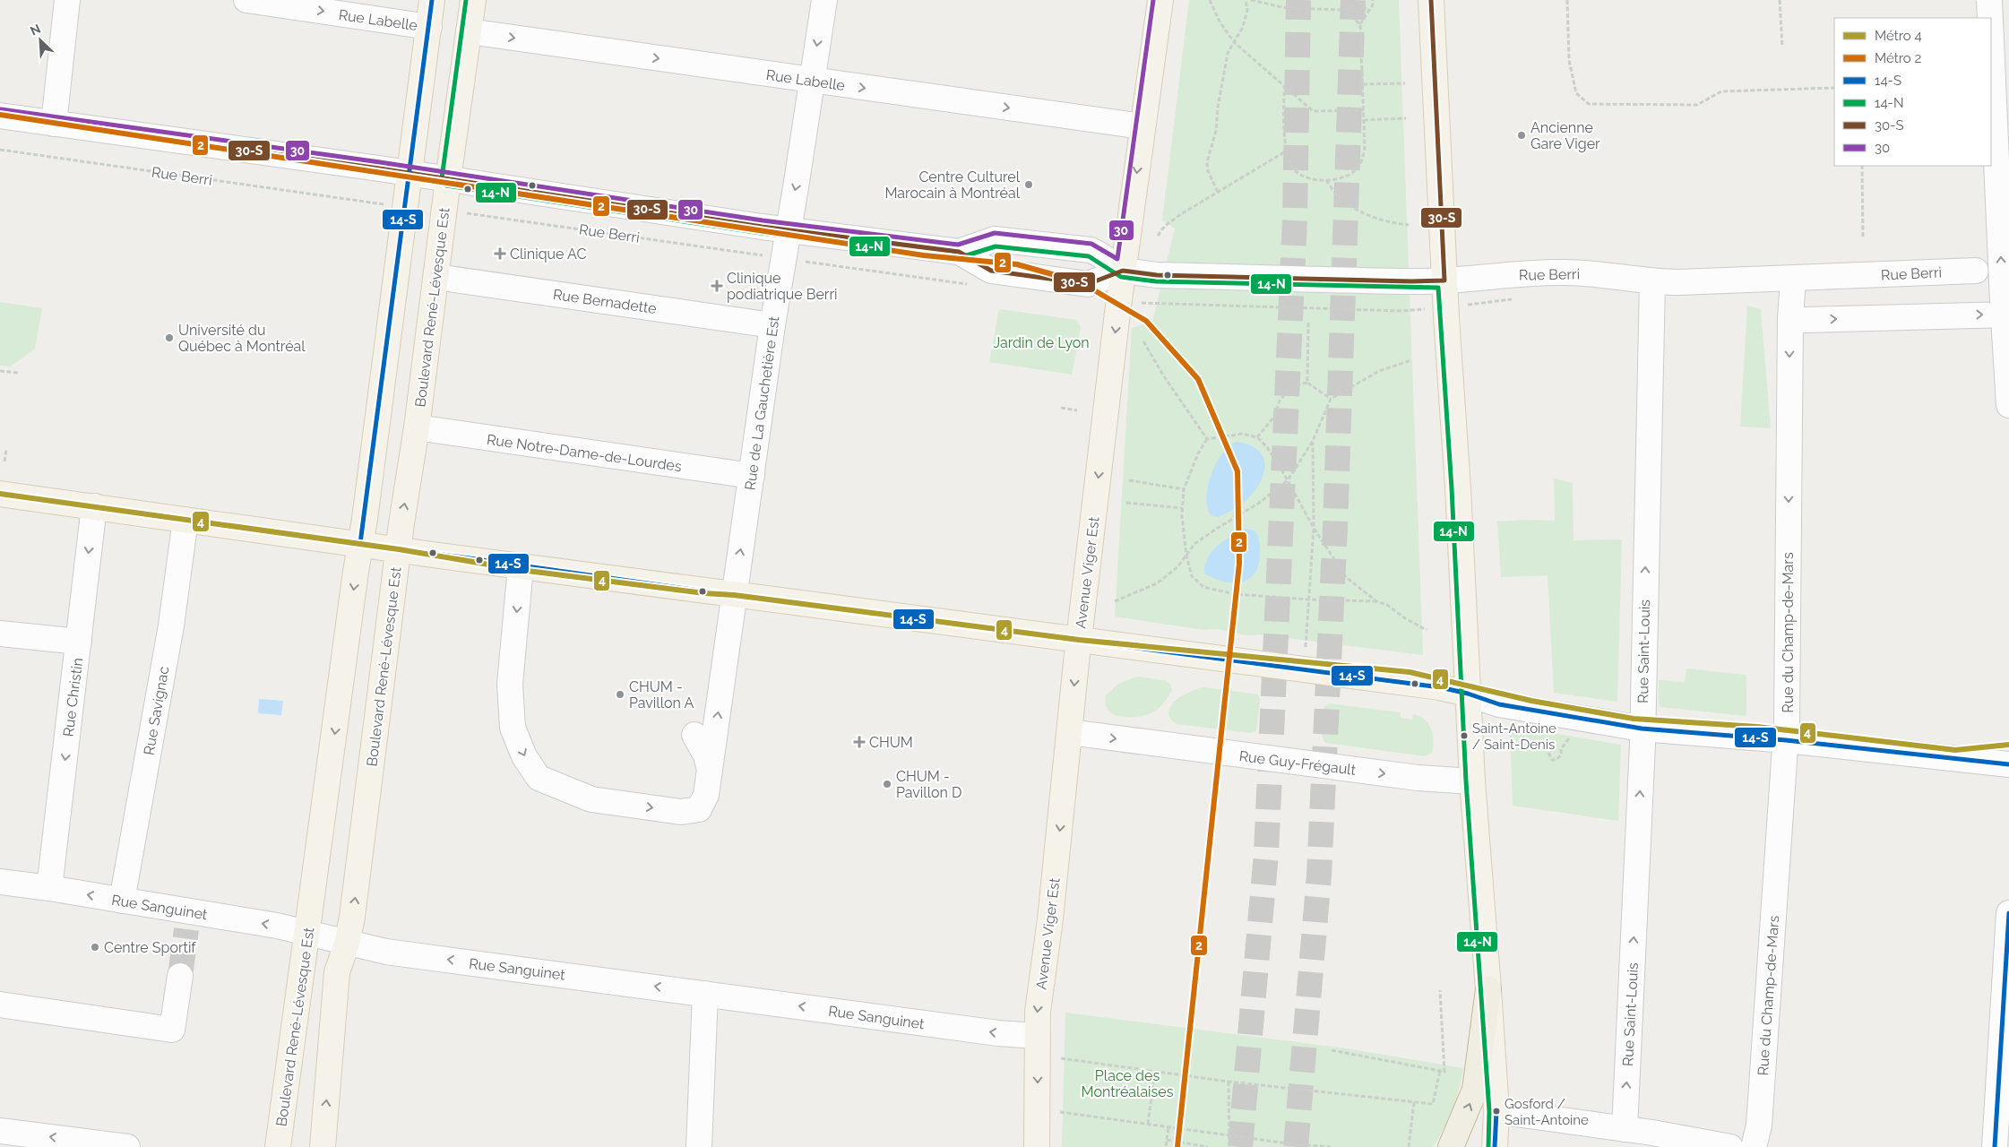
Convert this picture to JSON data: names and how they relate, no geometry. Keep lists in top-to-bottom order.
{
  "streets": {
    "main road": ["Boulevard René-Lévesque Est", "Avenue Viger Est"],
    "street": [
      "Rue Labelle",
      "Rue Berri",
      "Rue Bernadette",
      "Rue de La Gauchetière Est",
      "Rue Notre-Dame-de-Lourdes",
      "Rue du Champ-de-Mars",
      "Rue Saint-Louis",
      "Rue Christin",
      "Rue Savignac",
      "Rue Guy-Frégault",
      "Rue Sanguinet"
    ]
  },
  "crossings": [
    ["Rue Labelle", "Boulevard René-Lévesque Est"],
    ["Rue Labelle", "Rue de La Gauchetière Est"],
    ["Rue Labelle", "Avenue Viger Est"],
    ["Rue Berri", "Boulevard René-Lévesque Est"],
    ["Rue Berri", "Rue de La Gauchetière Est"],
    ["Rue Berri", "Avenue Viger Est"],
    ["Rue Berri", "Rue du Champ-de-Mars"],
    ["Rue Berri", "Rue Saint-Louis"],
    ["Rue Bernadette", "Boulevard René-Lévesque Est"],
    ["Rue Bernadette", "Rue de La Gauchetière Est"],
    ["Boulevard René-Lévesque Est", "Rue Notre-Dame-de-Lourdes"],
    ["Boulevard René-Lévesque Est", "Rue Sanguinet"],
    ["Rue de La Gauchetière Est", "Rue Notre-Dame-de-Lourdes"],
    ["Avenue Viger Est", "Rue Guy-Frégault"],
    ["Avenue Viger Est", "Rue Sanguinet"],
    ["Rue Christin", "Rue Sanguinet"],
    ["Rue Savignac", "Rue Sanguinet"]
  ],
  "one_way": [
    "Rue Labelle",
    "Avenue Viger Est",
    "Rue du Champ-de-Mars",
    "Rue Saint-Louis",
    "Rue Christin",
    "Rue Guy-Frégault",
    "Rue Sanguinet"
  ],
  "parks": ["Jardin de Lyon", "Place des Montréalaises"],
  "places": {
    "other": [
      "Ancienne Gare Viger",
      "Centre Culturel Marocain à Montréal",
      "Université du Québec à Montréal",
      "CHUM - Pavillon A",
      "Saint-Antoine / Saint-Denis",
      "CHUM - Pavillon D",
      "Centre Sportif",
      "Gosford / Saint-Antoine"
    ],
    "health": ["Clinique AC", "Clinique podiatrique Berri", "CHUM"]
  },
  "lines": [
    "transit line 14-S",
    "transit line 14-N",
    "transit line 30-S",
    "transit line 30",
    "metro line 2",
    "metro line 4"
  ],
  "legend": [
    "Métro 4",
    "Métro 2",
    "14-S",
    "14-N",
    "30-S",
    "30"
  ],
  "north": "top left"
}
